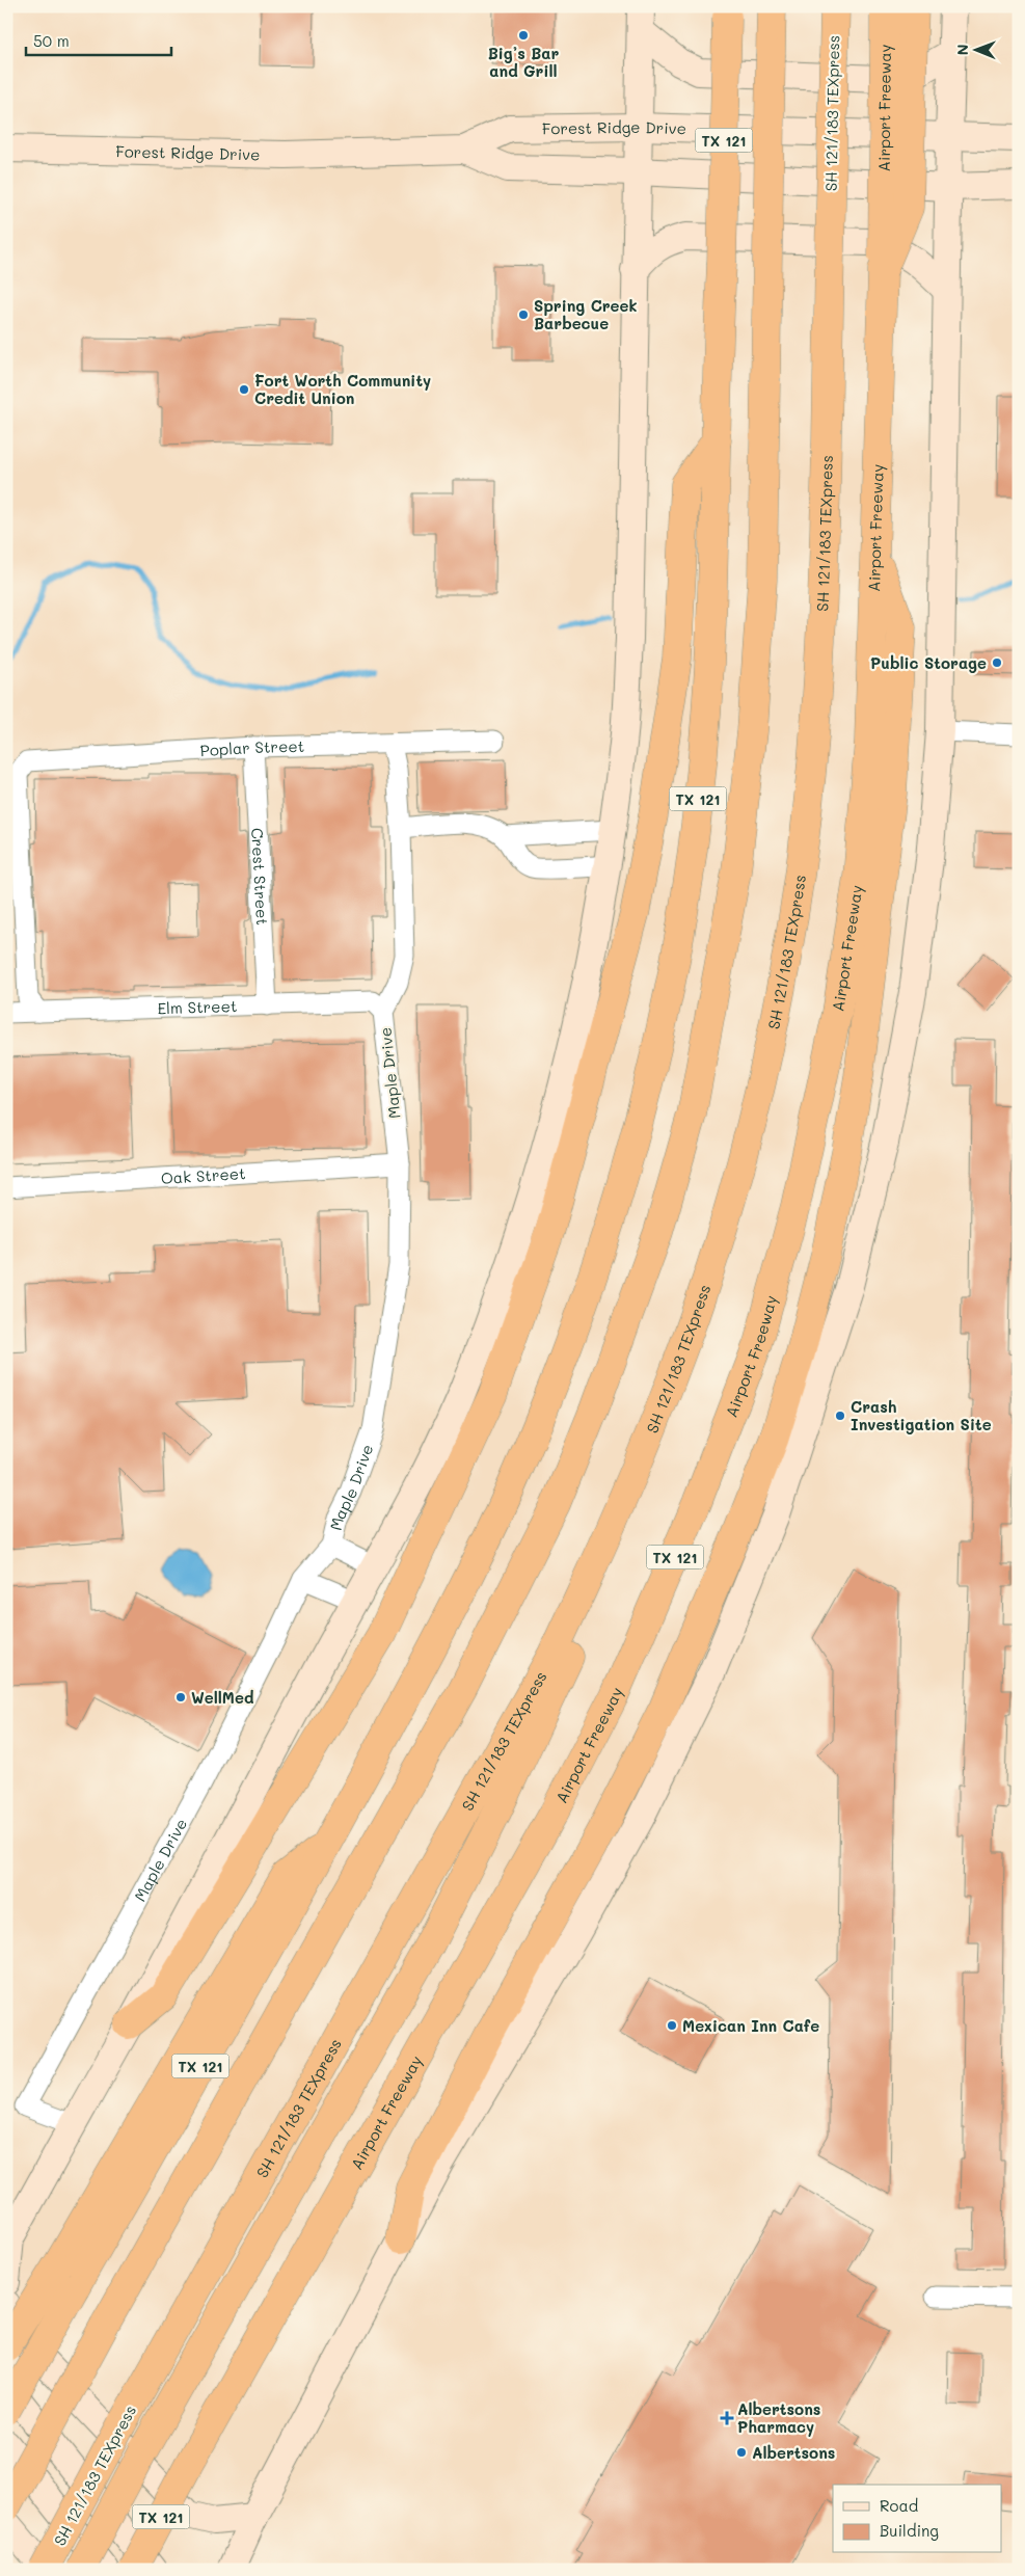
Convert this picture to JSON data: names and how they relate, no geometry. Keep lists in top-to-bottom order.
{
  "streets": {
    "highway": ["Airport Freeway", "SH 121/183 TEXpress", "TX 121"],
    "main road": ["Forest Ridge Drive"],
    "street": [
      "Poplar Street",
      "Crest Street",
      "Elm Street",
      "Maple Drive",
      "Oak Street"
    ]
  },
  "crossings": [
    ["Poplar Street", "Crest Street"],
    ["Poplar Street", "Elm Street"],
    ["Poplar Street", "Maple Drive"],
    ["Crest Street", "Elm Street"],
    ["Elm Street", "Maple Drive"],
    ["Maple Drive", "Oak Street"]
  ],
  "places": {
    "other": [
      "Big’s Bar and Grill",
      "Spring Creek Barbecue",
      "Fort Worth Community Credit Union",
      "Public Storage",
      "Crash Investigation Site",
      "WellMed",
      "Mexican Inn Cafe",
      "Albertsons"
    ],
    "health": ["Albertsons Pharmacy"]
  },
  "legend": ["Road", "Building"],
  "scale_bar": "50 m",
  "north": "left"
}
